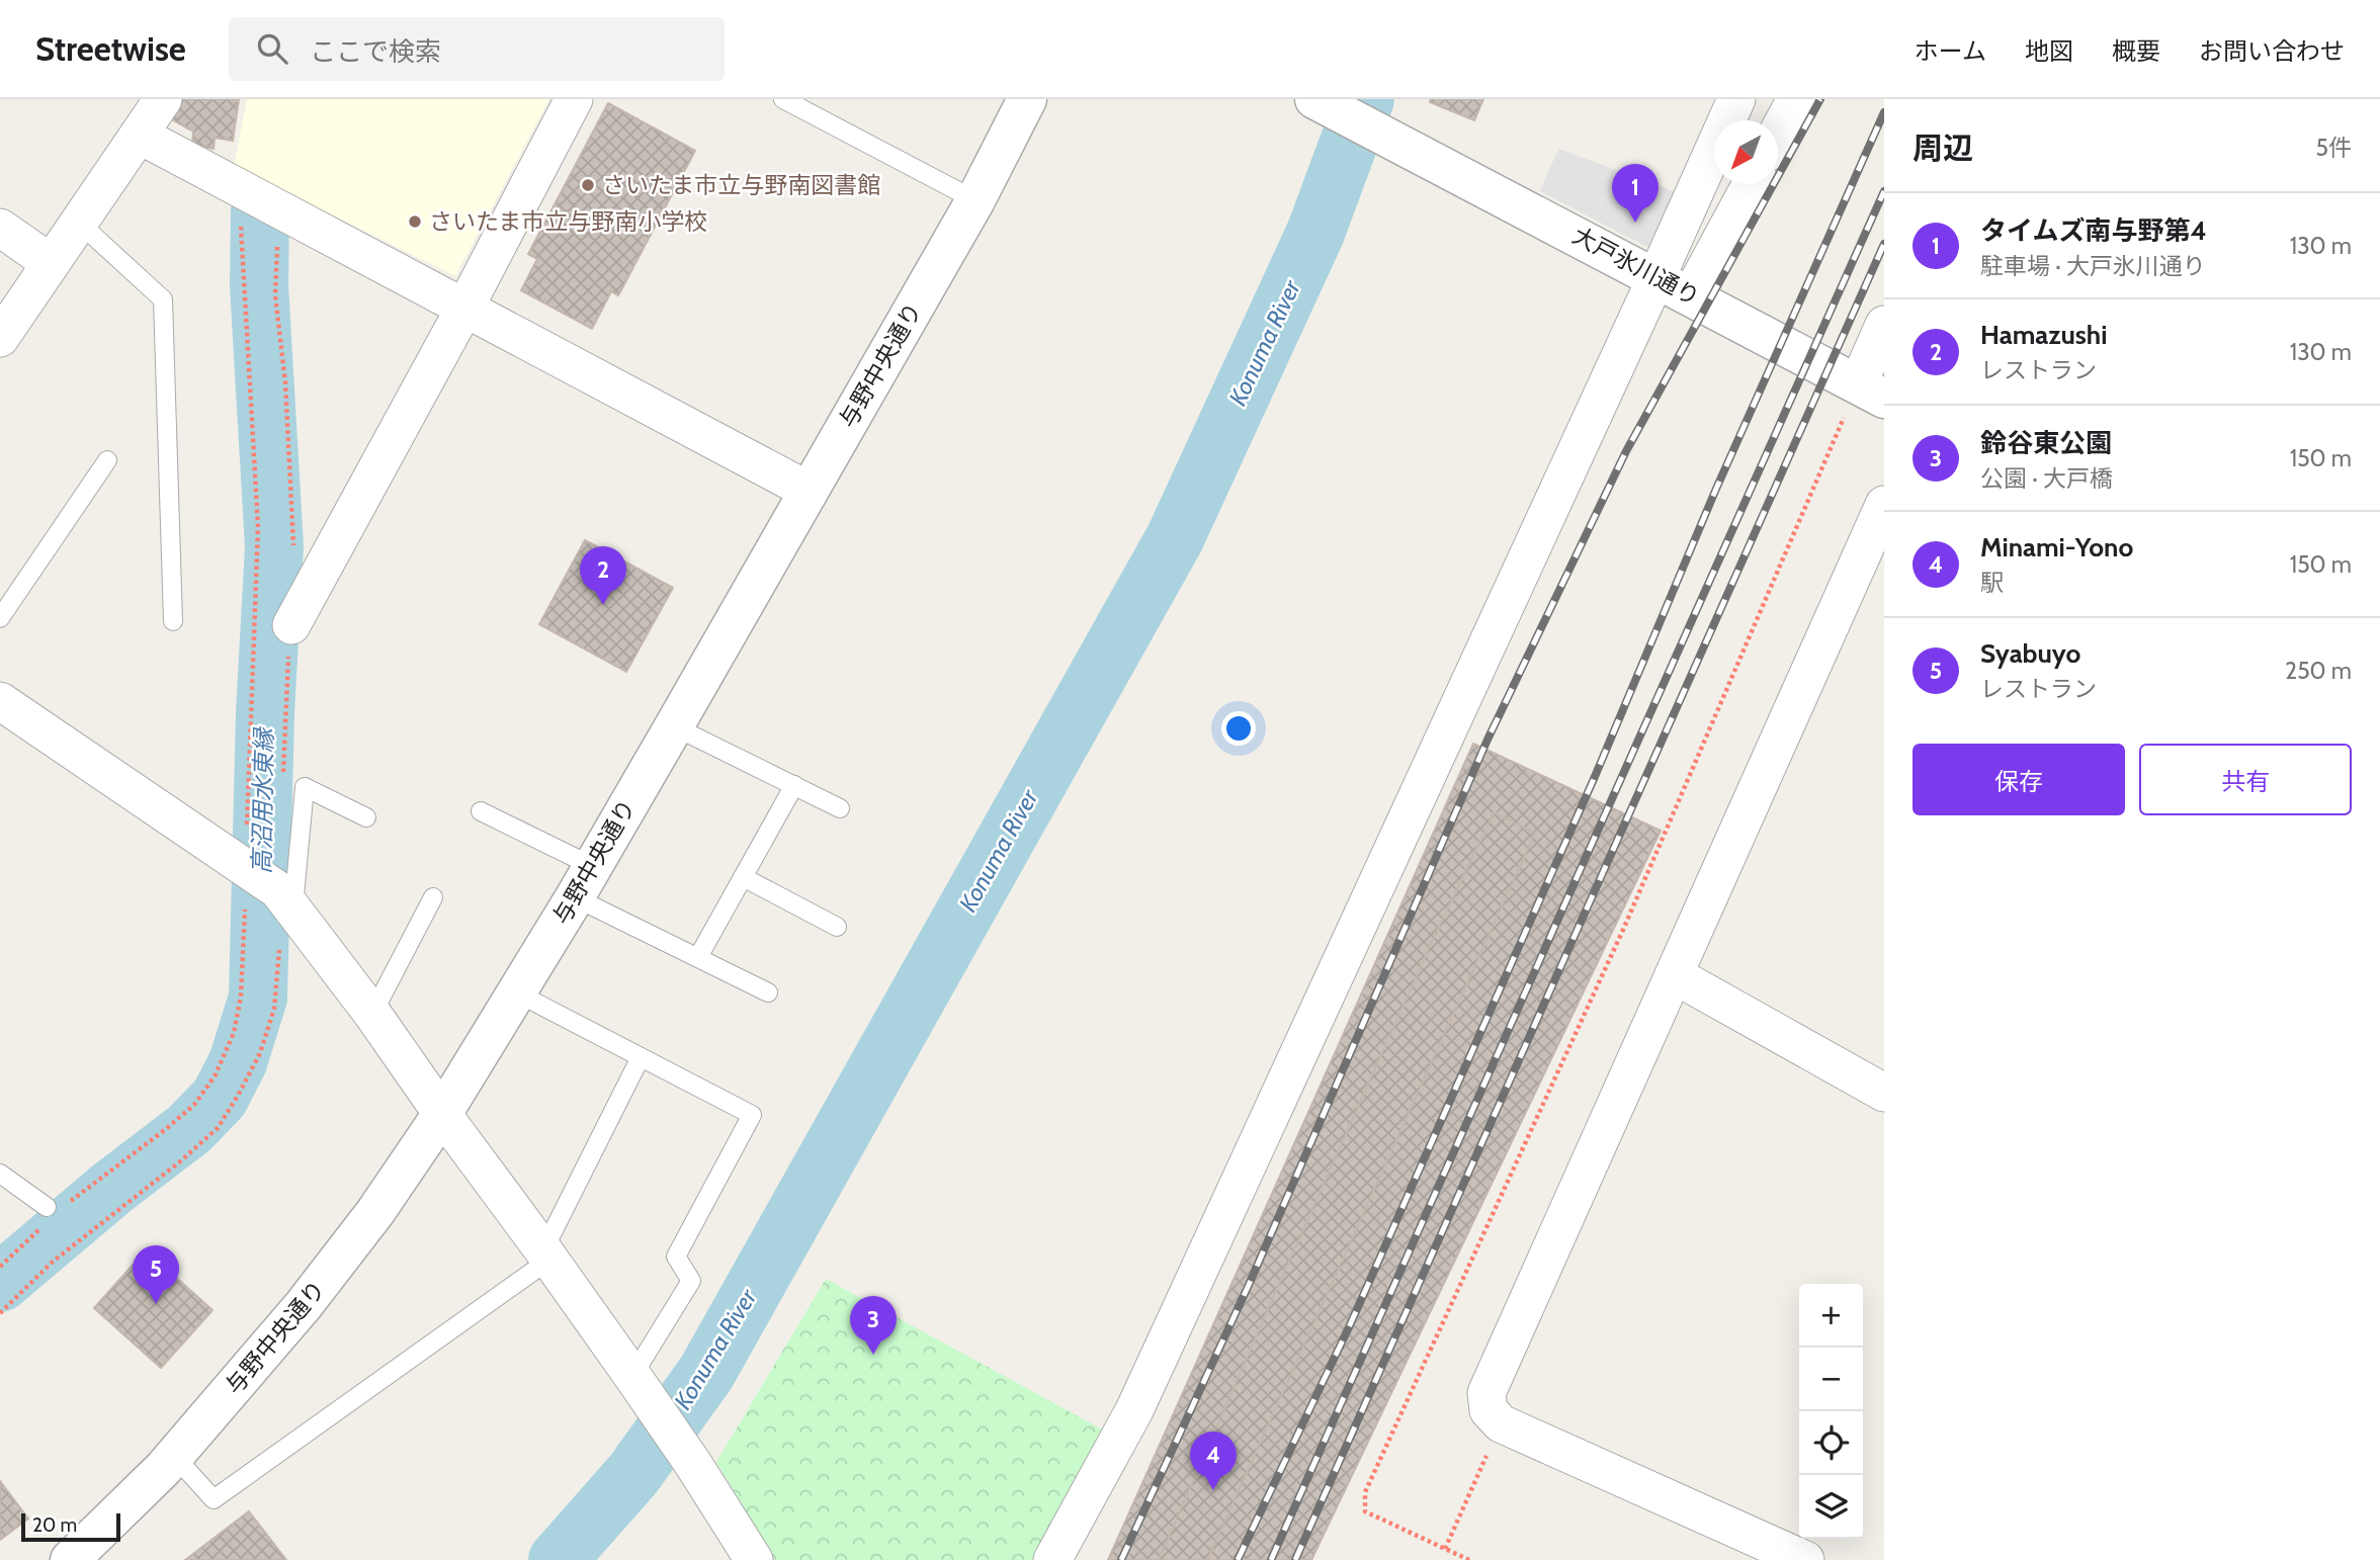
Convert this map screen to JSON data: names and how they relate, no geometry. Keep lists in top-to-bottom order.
{
  "streets": {
    "street": ["大戸氷川通り", "与野中央通り"]
  },
  "water": ["Konuma River", "高沼用水東縁"],
  "places": ["さいたま市立与野南図書館", "さいたま市立与野南小学校"],
  "scale_bar": "20 m",
  "north": "bottom left",
  "page": {
    "header": "Streetwise",
    "search": "ここで検索",
    "nav": [
      "ホーム",
      "地図",
      "概要",
      "お問い合わせ"
    ],
    "heading": ["周辺", "5件"],
    "pins": [
      "1",
      "2",
      "5",
      "3",
      "4"
    ],
    "list": [
      {
        "mark": "1",
        "name": "タイムズ南与野第4",
        "note": "駐車場 · 大戸氷川通り",
        "value": "130 m"
      },
      {
        "mark": "2",
        "name": "Hamazushi",
        "note": "レストラン",
        "value": "130 m"
      },
      {
        "mark": "3",
        "name": "鈴谷東公園",
        "note": "公園 · 大戸橋",
        "value": "150 m"
      },
      {
        "mark": "4",
        "name": "Minami-Yono",
        "note": "駅",
        "value": "150 m"
      },
      {
        "mark": "5",
        "name": "Syabuyo",
        "note": "レストラン",
        "value": "250 m"
      }
    ],
    "buttons": ["保存", "共有"],
    "map_buttons": ["+", "−"],
    "scale": "20 m"
  }
}
